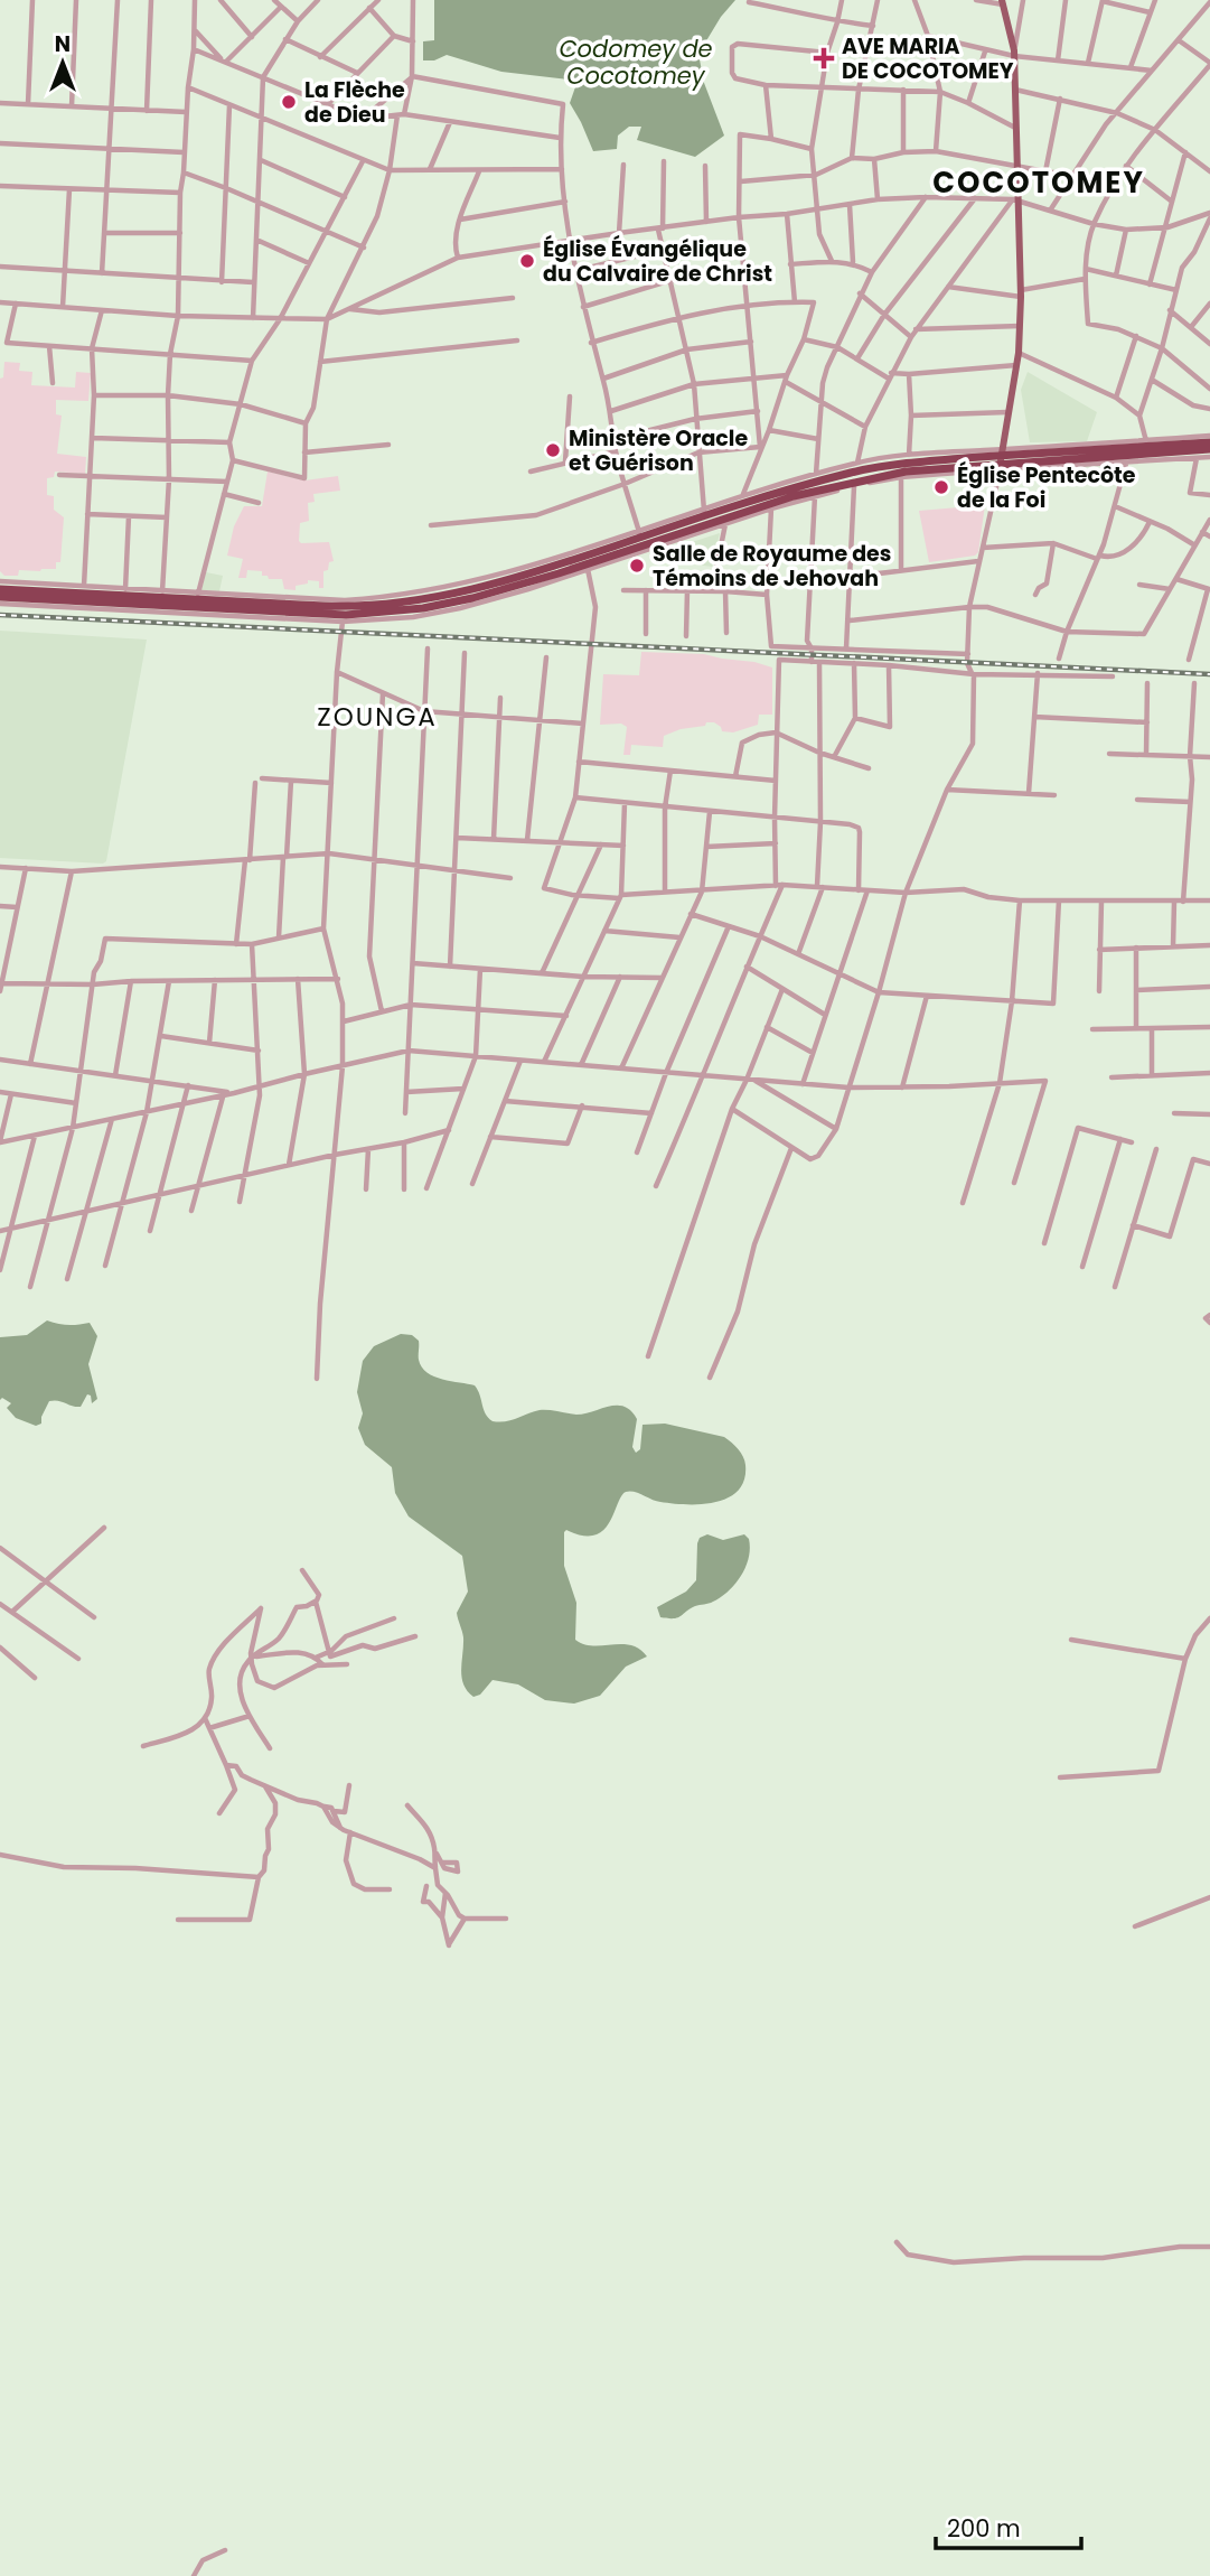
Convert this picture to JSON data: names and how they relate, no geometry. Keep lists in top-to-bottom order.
{
  "districts": ["COCOTOMEY", "ZOUNGA"],
  "water": ["Codomey de Cocotomey"],
  "places": {
    "health": ["AVE MARIA DE COCOTOMEY"],
    "other": [
      "La Flèche de Dieu",
      "Église Évangélique du Calvaire de Christ",
      "Ministère Oracle et Guérison",
      "Église Pentecôte de la Foi",
      "Salle de Royaume des Témoins de Jehovah"
    ]
  },
  "scale_bar": "200 m",
  "north": "top"
}
